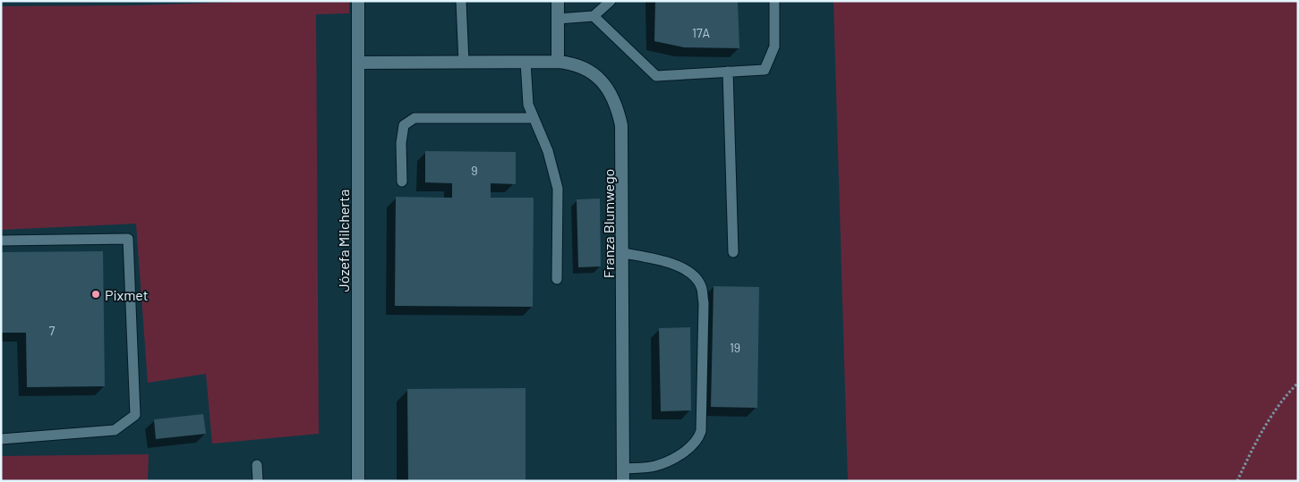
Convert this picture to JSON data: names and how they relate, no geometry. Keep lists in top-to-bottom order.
{
  "streets": {
    "street": ["Franza Blumwego", "Józefa Milcherta"]
  },
  "crossings": [
    ["Franza Blumwego", "Józefa Milcherta"]
  ],
  "places": ["Pixmet"],
  "house_numbers": [
    "17A",
    "9",
    "7",
    "19"
  ]
}
